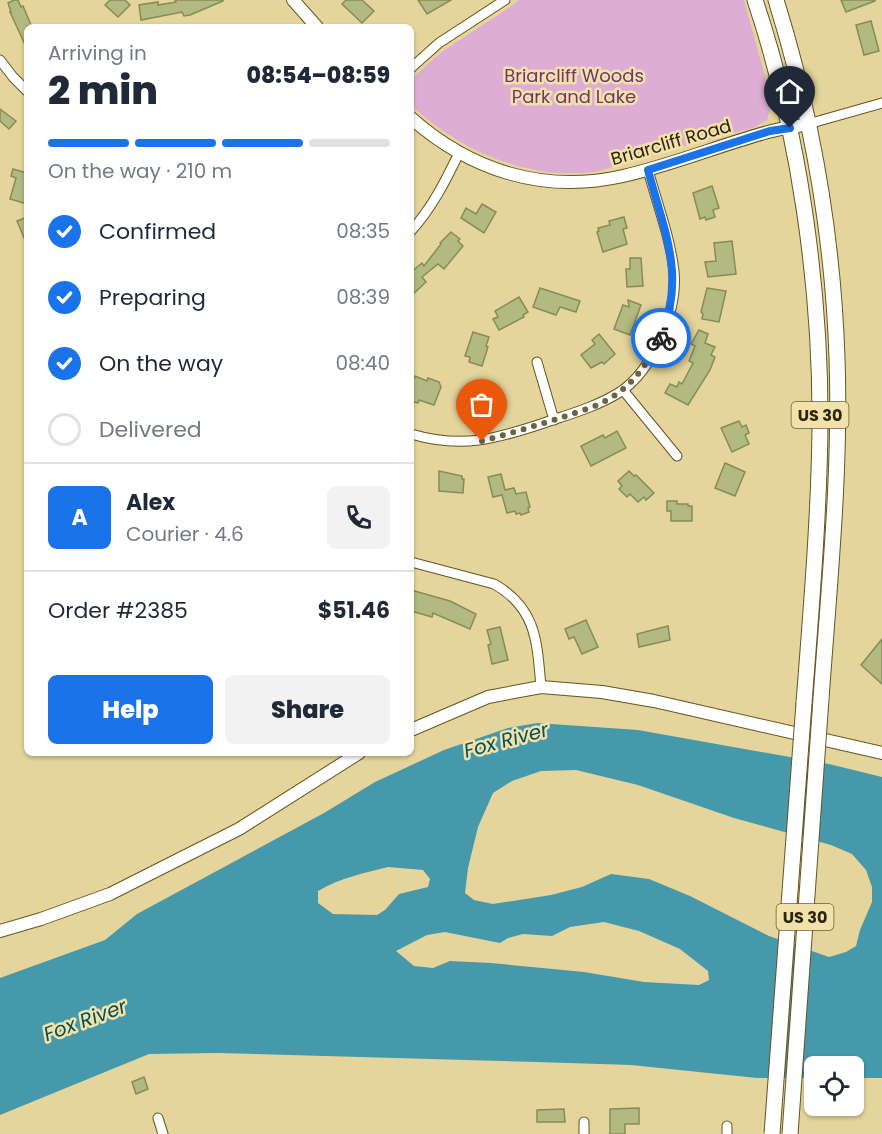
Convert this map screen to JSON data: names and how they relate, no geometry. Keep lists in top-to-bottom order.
{
  "streets": {
    "main road": ["US 30"],
    "street": ["Briarcliff Road"]
  },
  "crossings": [
    ["Briarcliff Road", "US 30"]
  ],
  "water": ["Fox River"],
  "parks": ["Briarcliff Woods Park and Lake"],
  "page": {
    "heading": ["2 min", "Arriving in", "08:54–08:59"],
    "panel": [
      "Alex",
      "Courier · 4.6",
      "Order #2385",
      "$51.46"
    ],
    "bar": "On the way · 210 m",
    "list": [
      ["Confirmed", "08:35"],
      ["Preparing", "08:39"],
      ["On the way", "08:40"],
      "Delivered"
    ],
    "round": "A",
    "buttons": ["Help", "Share"]
  }
}
